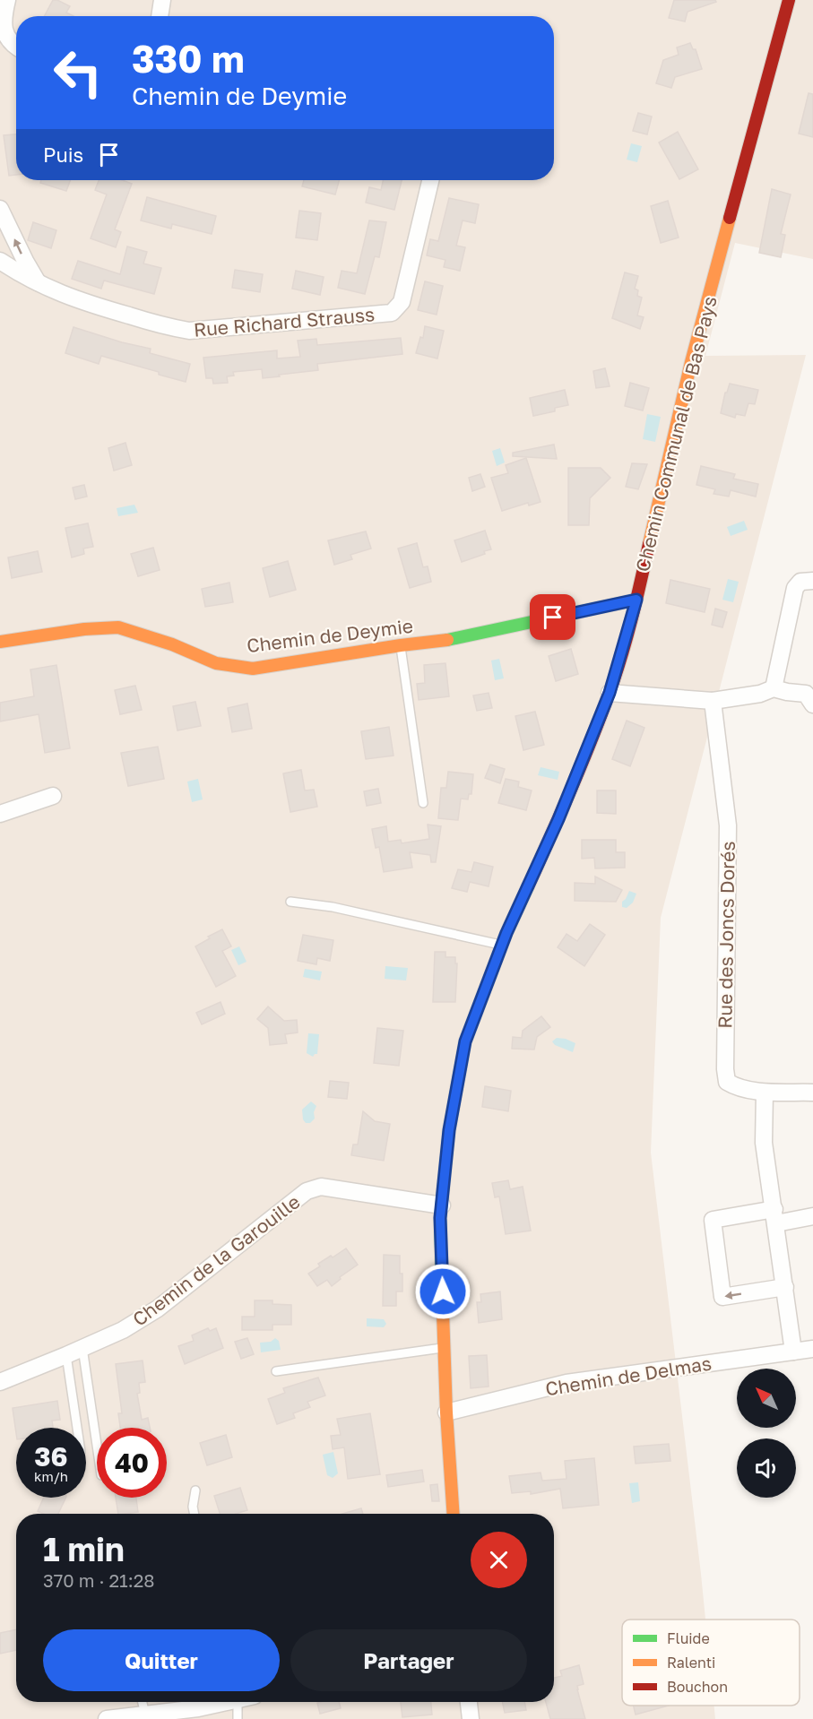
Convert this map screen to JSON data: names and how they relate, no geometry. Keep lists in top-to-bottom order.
{
  "streets": {
    "street": [
      "Rue Richard Strauss",
      "Chemin Communal de Bas Pays",
      "Chemin de Deymie",
      "Rue des Joncs Dorés",
      "Chemin de la Garouille",
      "Chemin de Delmas"
    ]
  },
  "crossings": [
    ["Chemin Communal de Bas Pays", "Chemin de Deymie"],
    ["Chemin Communal de Bas Pays", "Chemin de la Garouille"],
    ["Chemin Communal de Bas Pays", "Chemin de Delmas"]
  ],
  "legend": ["Fluide", "Ralenti", "Bouchon"],
  "north": "top left",
  "page": {
    "turn": ["330 m", "Chemin de Deymie"],
    "then": "Puis",
    "speed": "36 km/h",
    "limit": "40",
    "heading": ["1 min", "370 m · 21:28"],
    "buttons": ["Quitter", "Partager"]
  }
}
